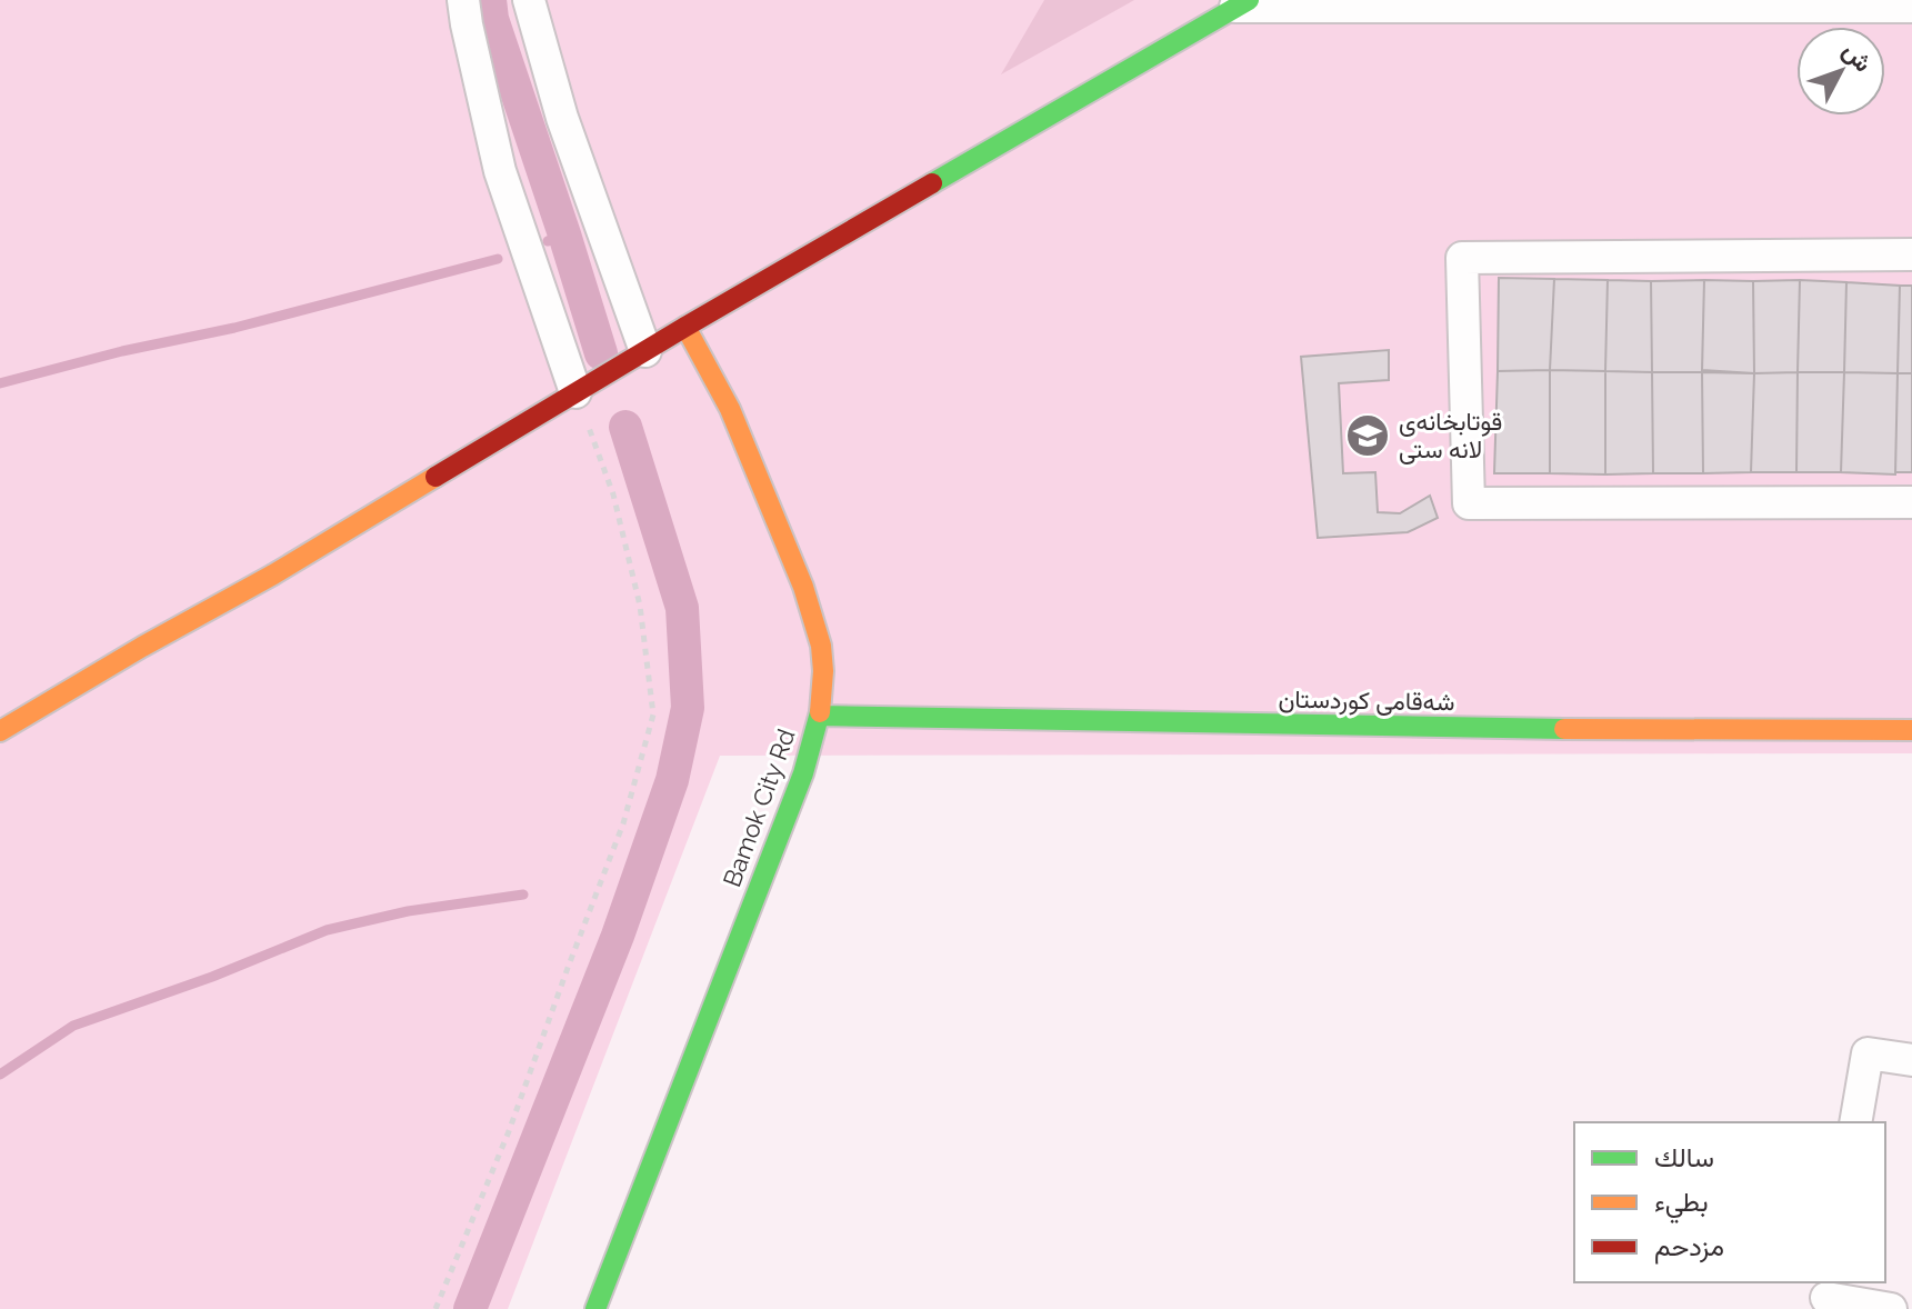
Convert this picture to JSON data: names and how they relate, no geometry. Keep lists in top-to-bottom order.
{
  "streets": {
    "street": ["شەقامی کوردستان", "Bamok City Rd"]
  },
  "crossings": [
    ["شەقامی کوردستان", "Bamok City Rd"]
  ],
  "places": {
    "school or university": ["قوتابخانەی لانە ستی"]
  },
  "legend": ["سالك", "بطيء", "مزدحم"],
  "north": "top right"
}
